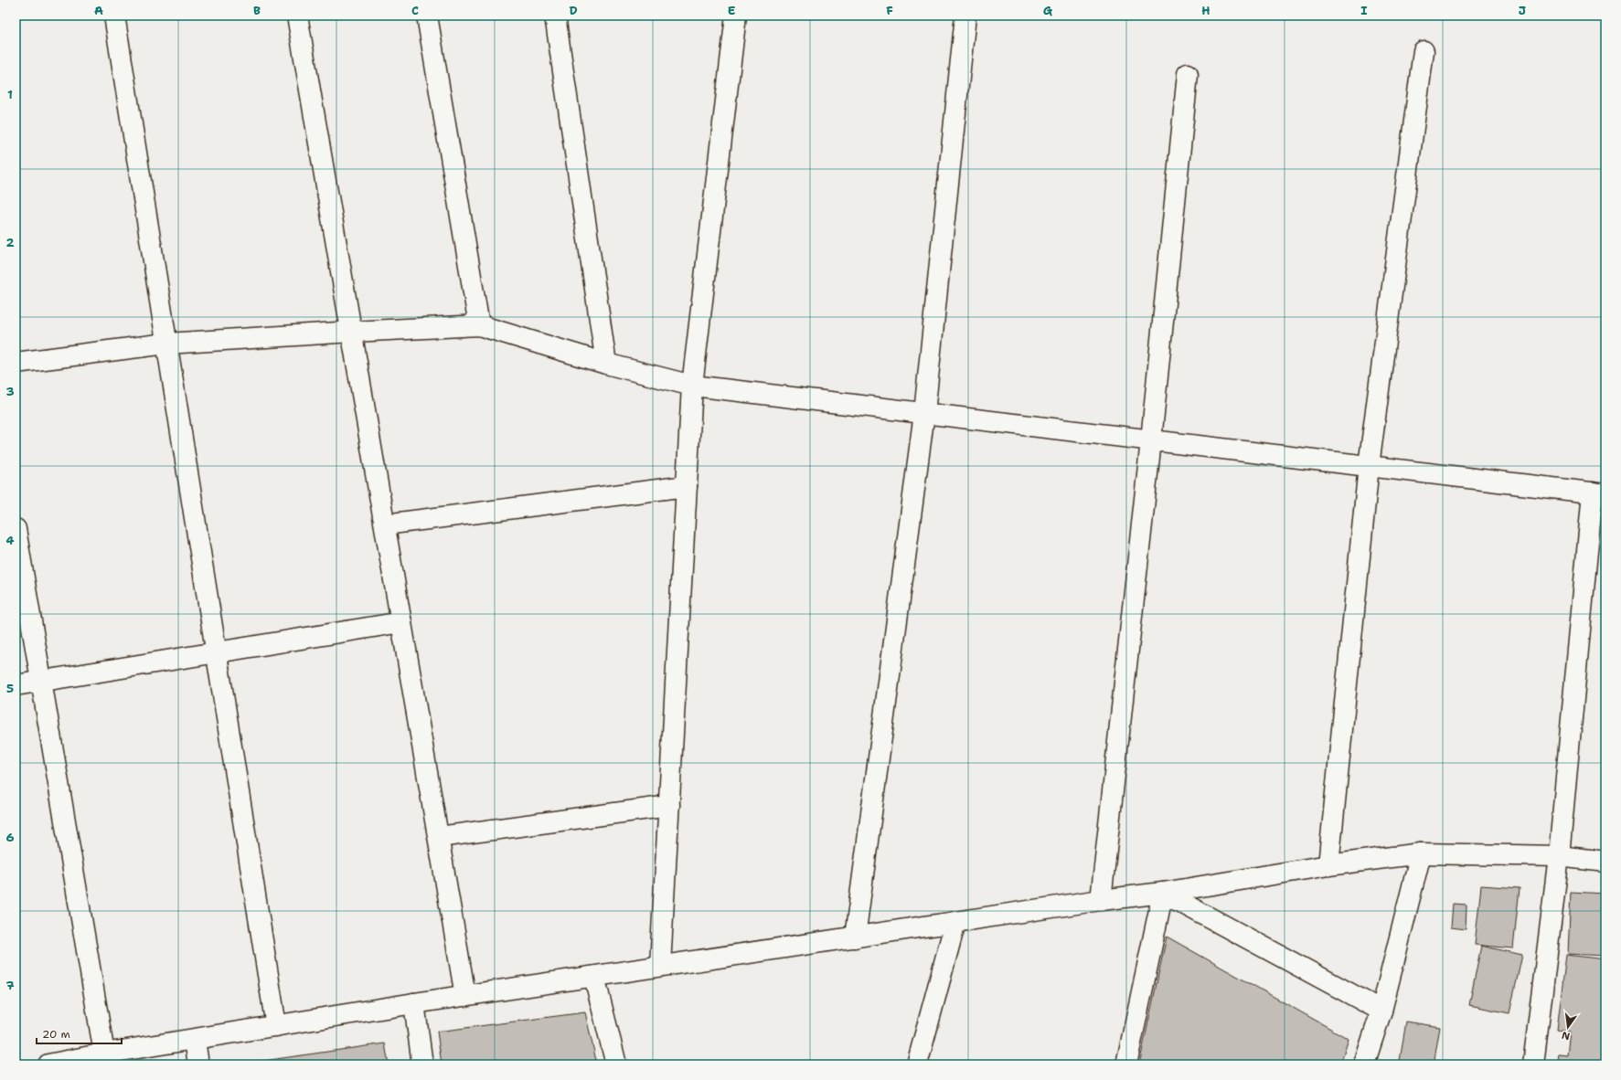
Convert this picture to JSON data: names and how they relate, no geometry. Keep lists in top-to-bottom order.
{
  "scale_bar": "20 m",
  "north": "bottom",
  "grid": {
    "columns": [
      "A",
      "B",
      "C",
      "D",
      "E",
      "F",
      "G",
      "H",
      "I",
      "J"
    ],
    "rows": [
      "1",
      "2",
      "3",
      "4",
      "5",
      "6",
      "7"
    ]
  }
}
